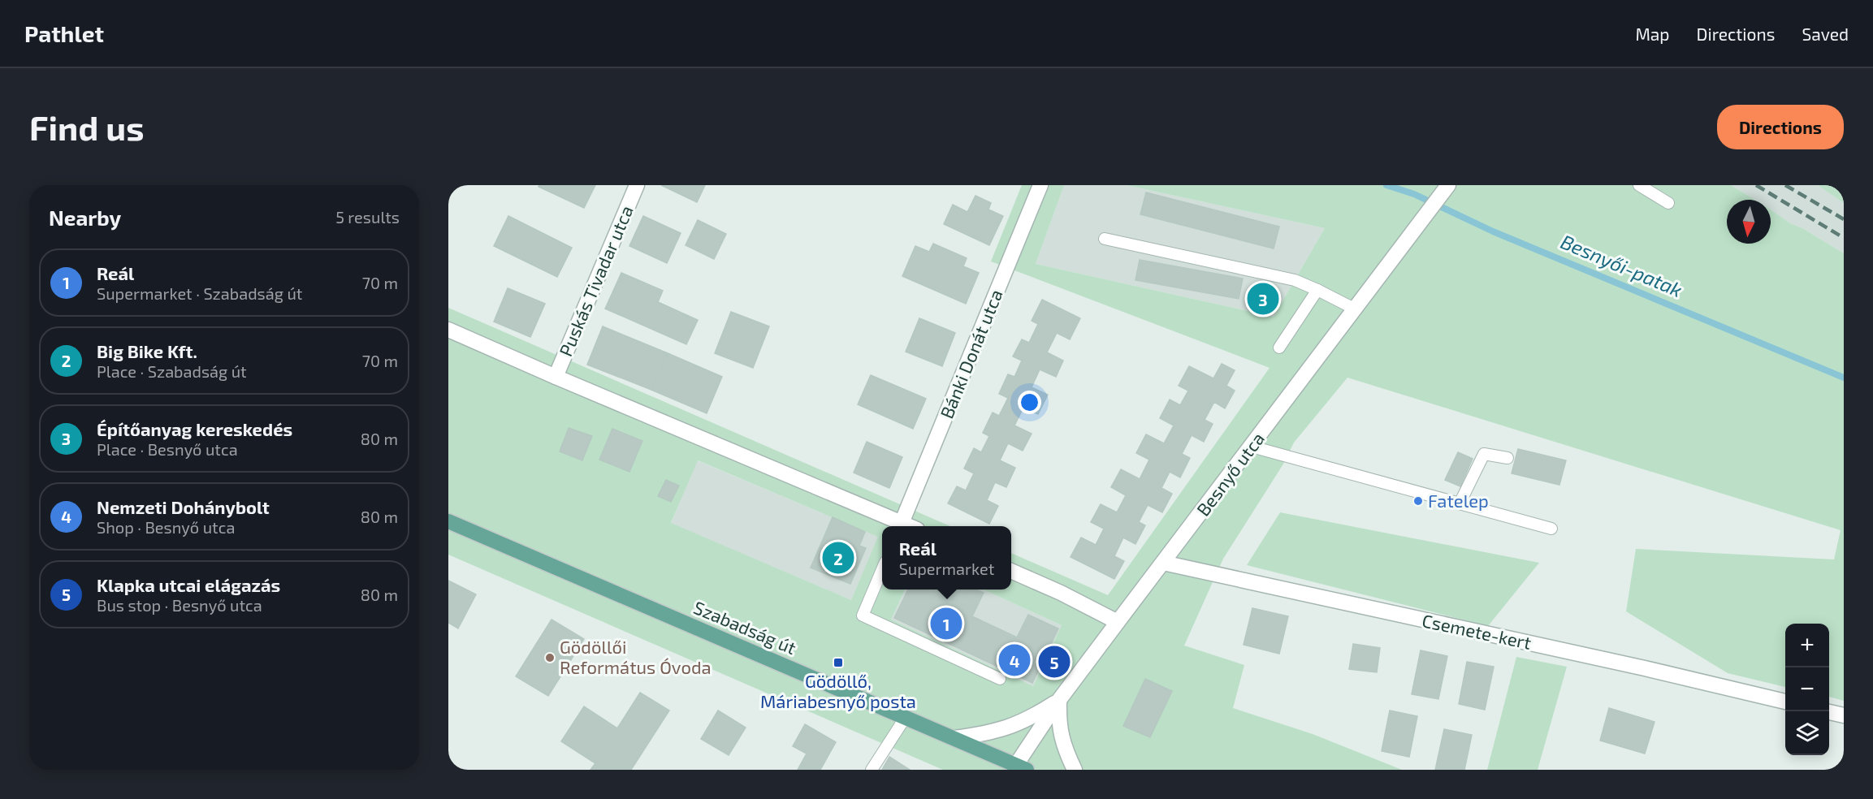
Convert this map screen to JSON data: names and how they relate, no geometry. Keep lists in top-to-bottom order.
{
  "streets": {
    "main road": ["Szabadság út"],
    "street": [
      "Puskás Tivadar utca",
      "Bánki Donát utca",
      "Besnyő utca",
      "Csemete-kert"
    ]
  },
  "crossings": [
    ["Besnyő utca", "Szabadság út"],
    ["Besnyő utca", "Csemete-kert"]
  ],
  "water": ["Besnyői-patak"],
  "places": {
    "other": ["Fatelep", "Gödöllői Református Óvoda"],
    "transit": ["Gödöllő, Máriabesnyő posta"]
  },
  "north": "bottom",
  "page": {
    "header": "Pathlet",
    "nav": ["Map", "Directions", "Saved"],
    "buttons": "Directions",
    "title": "Find us",
    "heading": ["Nearby", "5 results"],
    "list": [
      {
        "mark": "1",
        "name": "Reál",
        "note": "Supermarket · Szabadság út",
        "value": "70 m"
      },
      {
        "mark": "2",
        "name": "Big Bike Kft.",
        "note": "Place · Szabadság út",
        "value": "70 m"
      },
      {
        "mark": "3",
        "name": "Építőanyag kereskedés",
        "note": "Place · Besnyő utca",
        "value": "80 m"
      },
      {
        "mark": "4",
        "name": "Nemzeti Dohánybolt",
        "note": "Shop · Besnyő utca",
        "value": "80 m"
      },
      {
        "mark": "5",
        "name": "Klapka utcai elágazás",
        "note": "Bus stop · Besnyő utca",
        "value": "80 m"
      }
    ],
    "pins": [
      "3",
      "2",
      "1",
      "4",
      "5"
    ],
    "popup": ["Reál", "Supermarket"],
    "map_buttons": ["+", "−"]
  }
}
